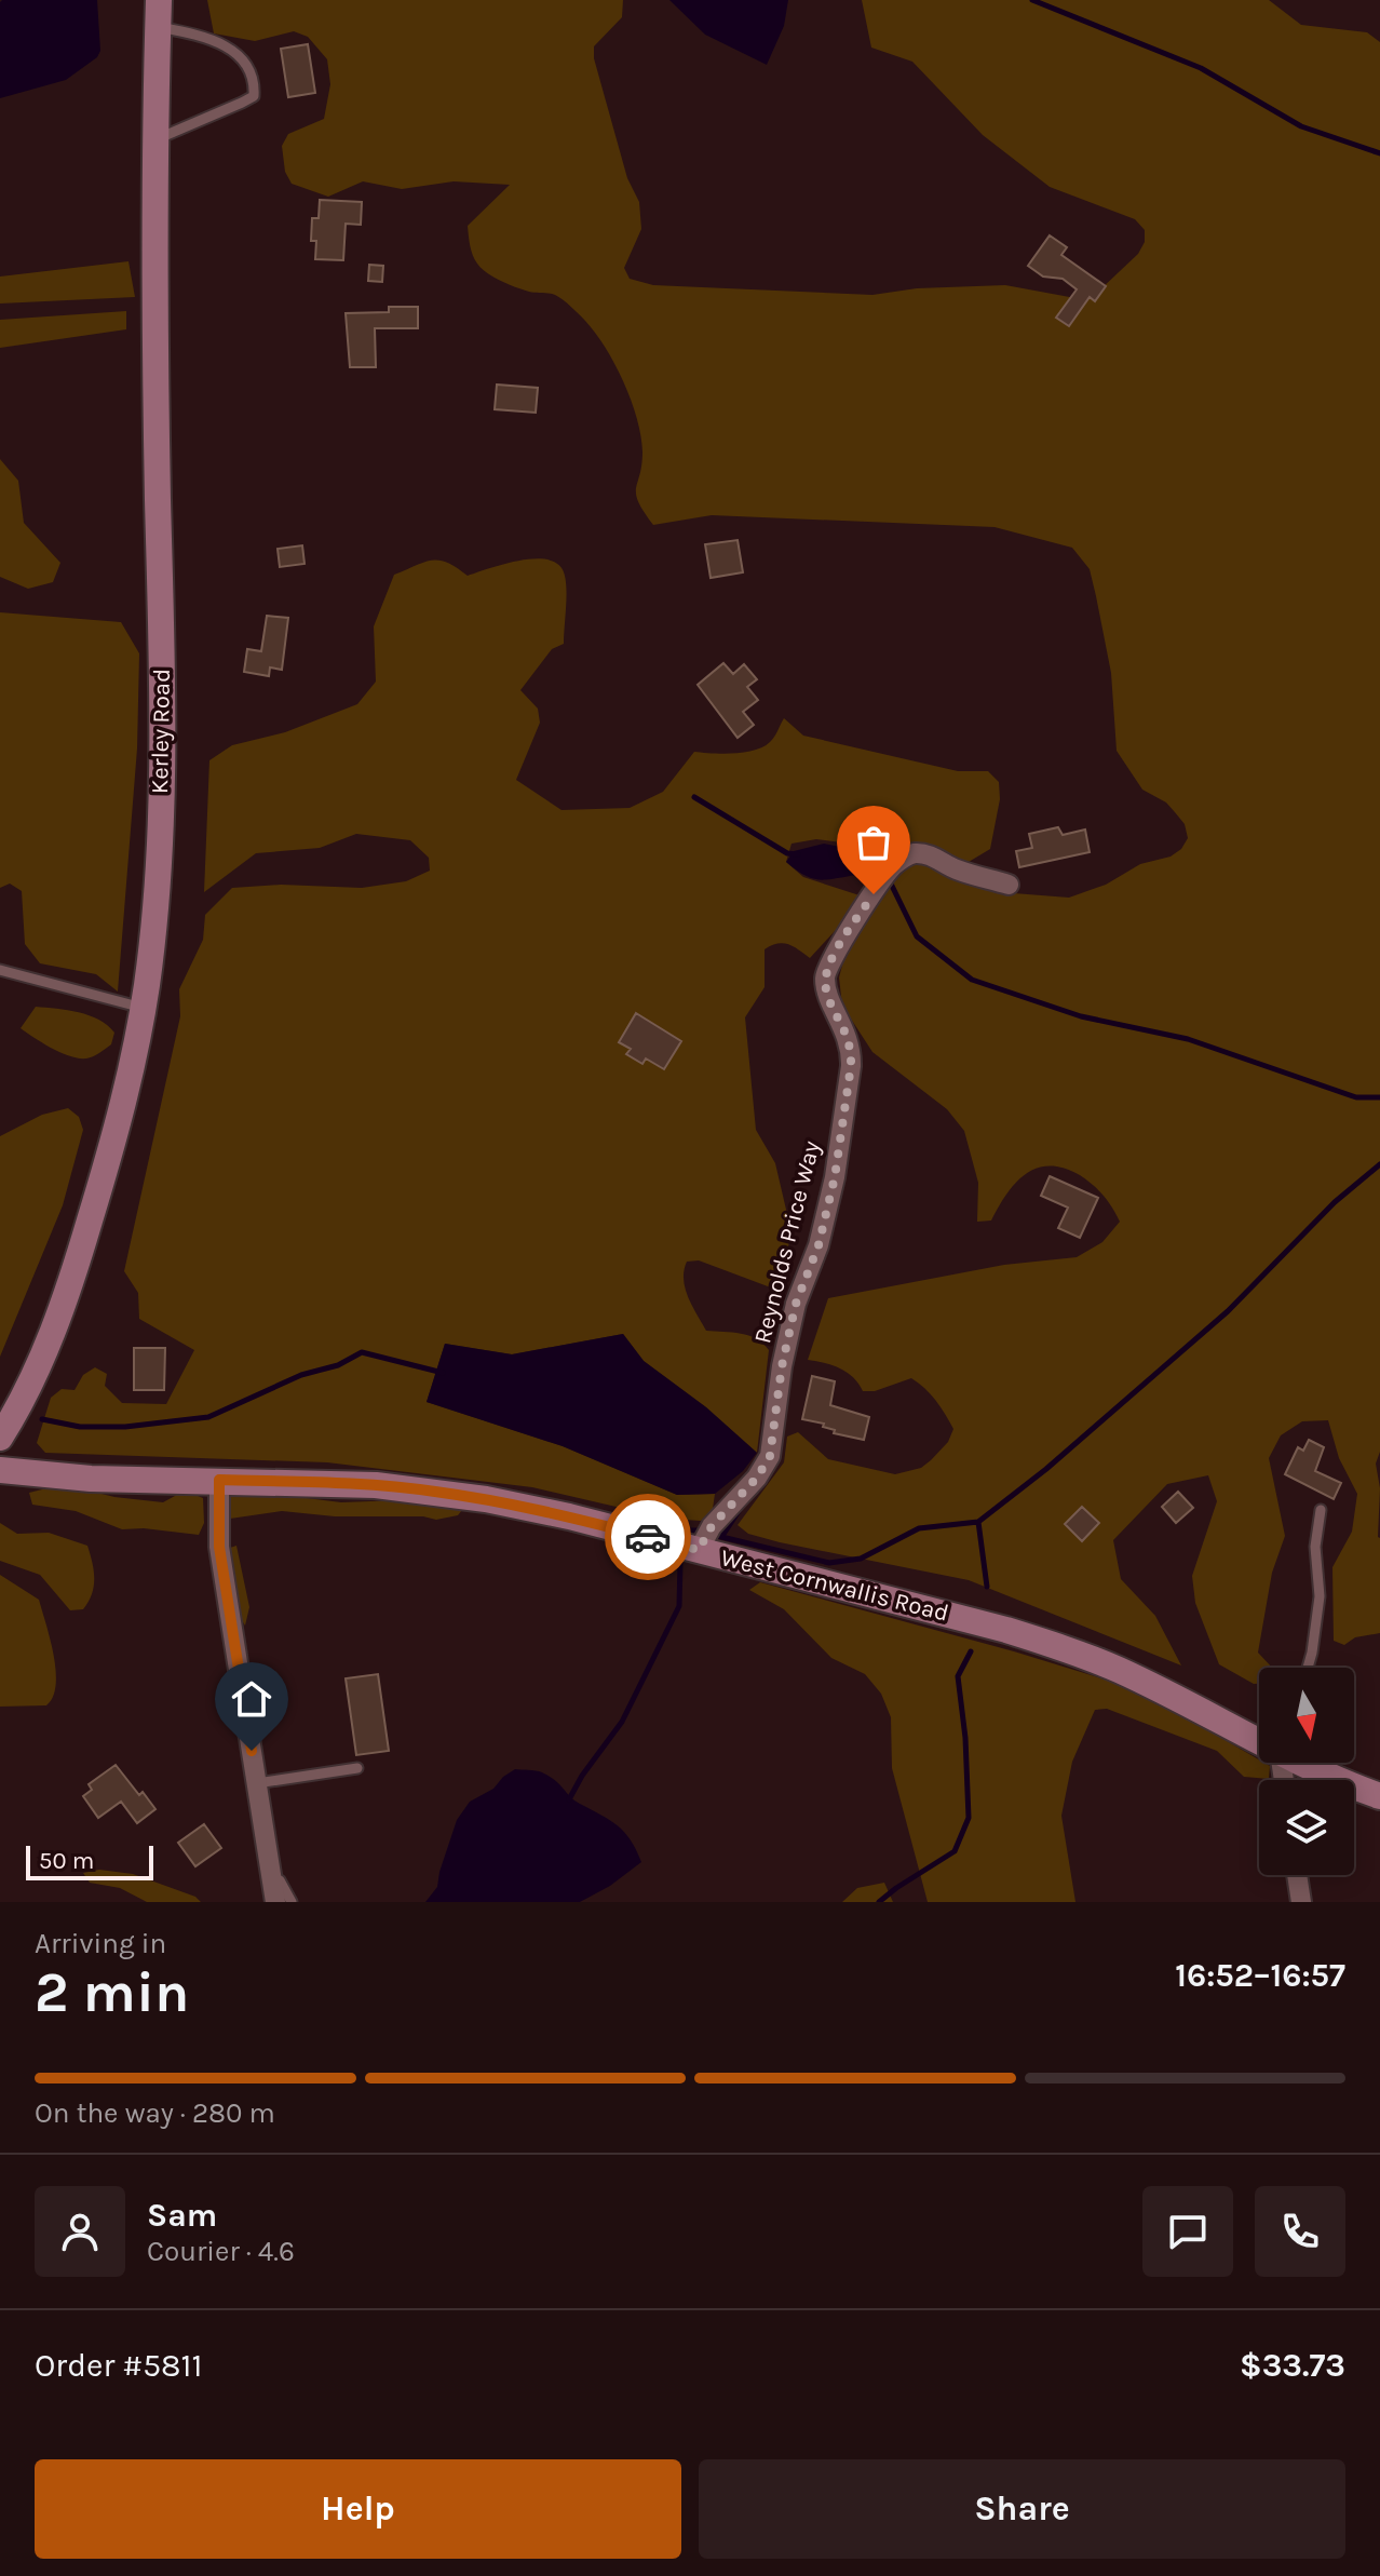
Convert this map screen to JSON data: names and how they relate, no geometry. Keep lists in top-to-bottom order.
{
  "streets": {
    "street": ["Kerley Road", "Reynolds Price Way", "West Cornwallis Road"]
  },
  "crossings": [
    ["Reynolds Price Way", "West Cornwallis Road"]
  ],
  "scale_bar": "50 m",
  "north": "bottom",
  "page": {
    "scale": "50 m",
    "heading": ["2 min", "Arriving in", "16:52–16:57"],
    "panel": [
      "Sam",
      "Courier · 4.6",
      "Order #5811",
      "$33.73"
    ],
    "bar": "On the way · 280 m",
    "buttons": ["Help", "Share"]
  }
}
